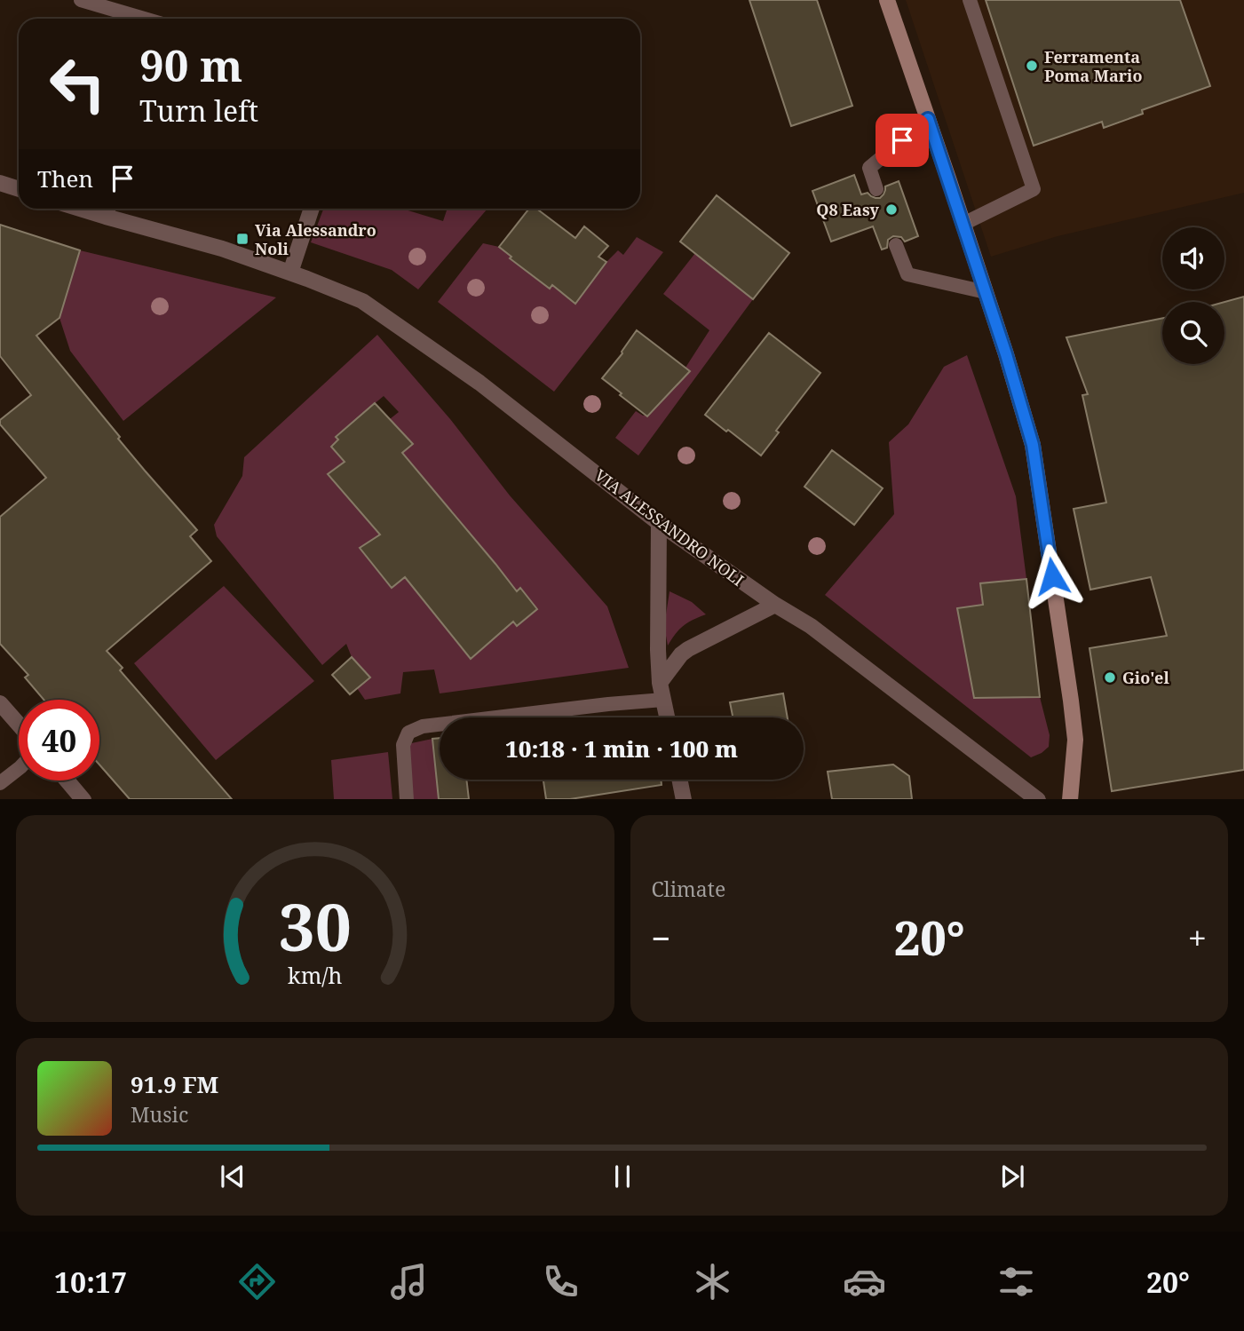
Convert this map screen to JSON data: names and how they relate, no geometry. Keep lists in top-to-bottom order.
{
  "streets": {
    "street": ["VIA ALESSANDRO NOLI"]
  },
  "places": {
    "other": ["Ferramenta Poma Mario", "Q8 Easy", "Gio'el"],
    "transit": ["Via Alessandro Noli"]
  },
  "page": {
    "turn": ["90 m", "Turn left"],
    "then": "Then",
    "limit": "40",
    "trip": "10:18 · 1 min · 100 m",
    "tile": "Climate",
    "heat": ["−", "20°", "+"],
    "song": ["91.9 FM", "Music"],
    "tabs": ["10:17", "20°"],
    "gauge": ["30", "km/h"]
  }
}
